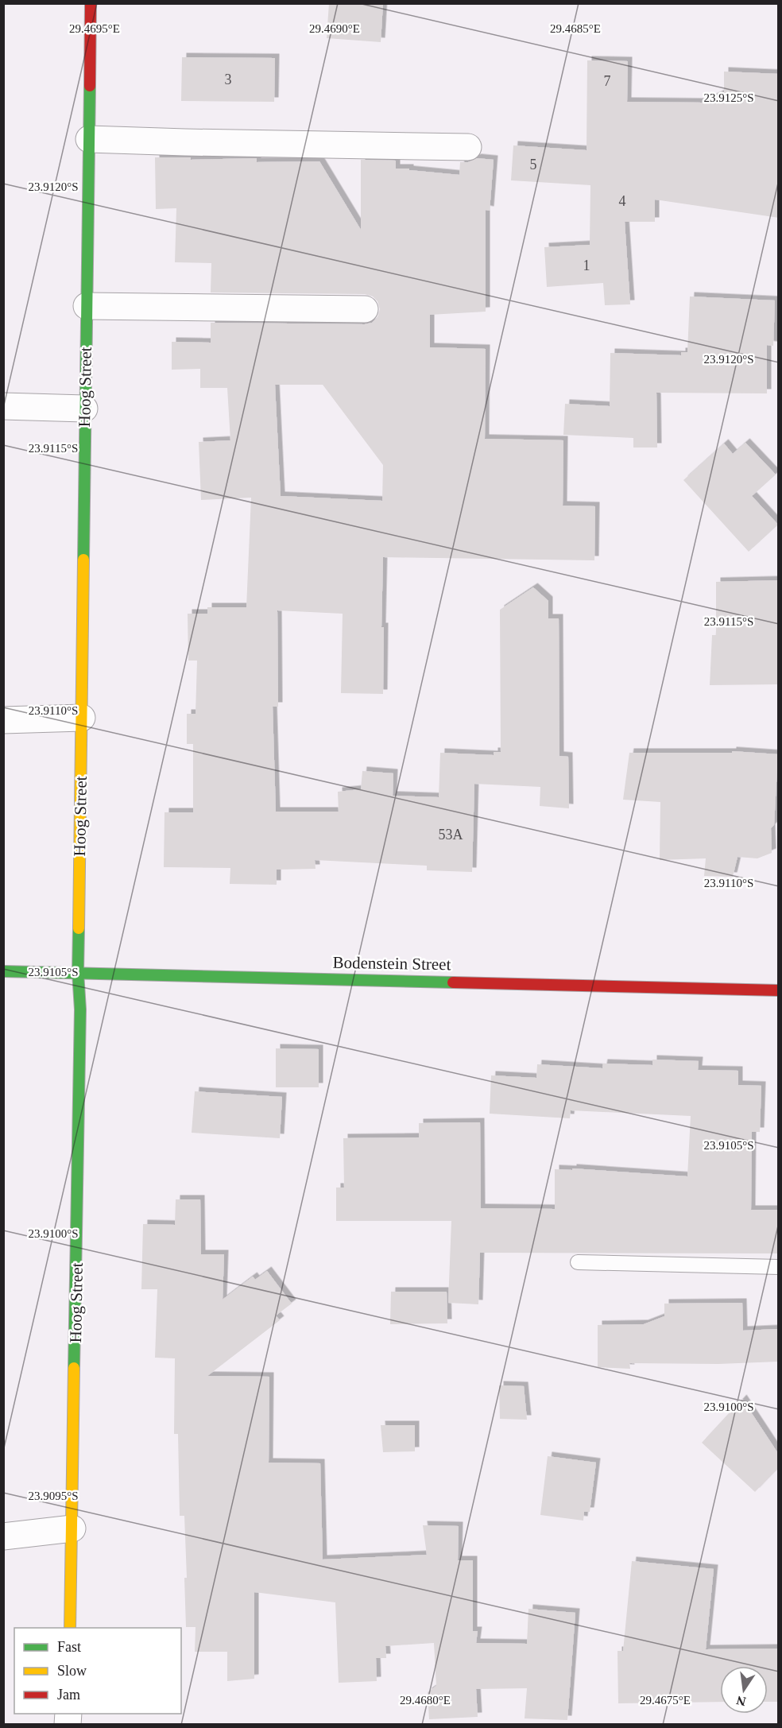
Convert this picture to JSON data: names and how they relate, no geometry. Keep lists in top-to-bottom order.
{
  "streets": {
    "street": ["Hoog Street", "Bodenstein Street"]
  },
  "crossings": [
    ["Hoog Street", "Bodenstein Street"]
  ],
  "house_numbers": [
    "3",
    "7",
    "5",
    "4",
    "1",
    "53A"
  ],
  "legend": ["Fast", "Slow", "Jam"],
  "north": "bottom",
  "coordinates": [
    "29.4695°E",
    "29.4690°E",
    "29.4685°E",
    "23.9125°S",
    "23.9120°S",
    "23.9115°S",
    "23.9110°S",
    "23.9105°S",
    "23.9100°S",
    "23.9095°S",
    "29.4680°E",
    "29.4675°E"
  ]
}
